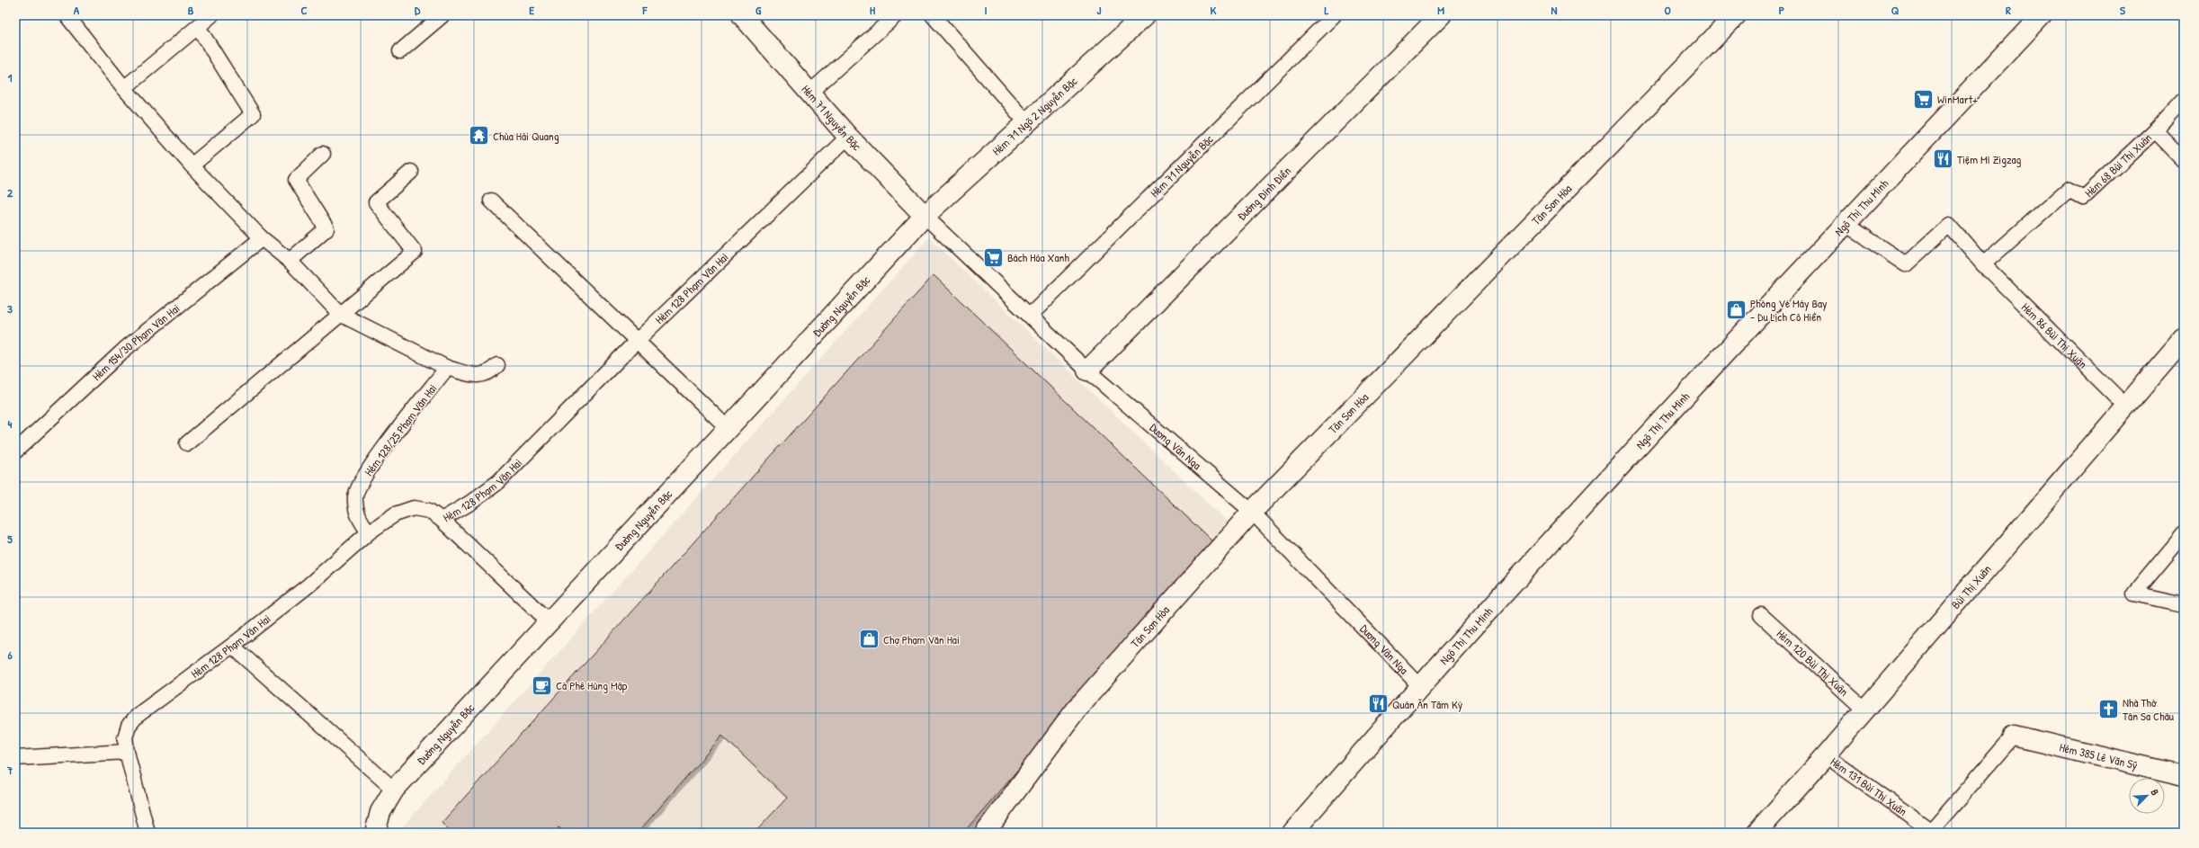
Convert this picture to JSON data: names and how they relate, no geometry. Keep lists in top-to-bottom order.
{
  "streets": {
    "street": [
      "Hẻm 71 Ngõ 2 Nguyễn Bặc",
      "Hẻm 71 Nguyễn Bặc",
      "Đường Đinh Điền",
      "Tân Sơn Hòa",
      "Ngô Thị Thu Minh",
      "Đường Nguyễn Bặc",
      "Bùi Thị Xuân",
      "Hẻm 385 Lê Văn Sỹ"
    ],
    "lane": [
      "Hẻm 68 Bùi Thị Xuân",
      "Hẻm 128 Phạm Văn Hai",
      "Hẻm 86 Bùi Thị Xuân",
      "Hẻm 154/30 Phạm Văn Hai",
      "Hẻm 128/25 Phạm Văn Hai",
      "Dương Vân Nga",
      "Hẻm 120 Bùi Thị Xuân",
      "Hẻm 131 Bùi Thị Xuân"
    ]
  },
  "crossings": [
    ["Hẻm 71 Ngõ 2 Nguyễn Bặc", "Hẻm 71 Nguyễn Bặc"],
    ["Hẻm 71 Ngõ 2 Nguyễn Bặc", "Đường Nguyễn Bặc"],
    ["Hẻm 71 Ngõ 2 Nguyễn Bặc", "Dương Vân Nga"],
    ["Hẻm 71 Nguyễn Bặc", "Hẻm 128 Phạm Văn Hai"],
    ["Hẻm 71 Nguyễn Bặc", "Đường Nguyễn Bặc"],
    ["Hẻm 71 Nguyễn Bặc", "Dương Vân Nga"],
    ["Hẻm 68 Bùi Thị Xuân", "Hẻm 86 Bùi Thị Xuân"],
    ["Đường Đinh Điền", "Dương Vân Nga"],
    ["Tân Sơn Hòa", "Dương Vân Nga"],
    ["Ngô Thị Thu Minh", "Hẻm 86 Bùi Thị Xuân"],
    ["Ngô Thị Thu Minh", "Dương Vân Nga"],
    ["Hẻm 128 Phạm Văn Hai", "Hẻm 128/25 Phạm Văn Hai"],
    ["Đường Nguyễn Bặc", "Dương Vân Nga"],
    ["Hẻm 86 Bùi Thị Xuân", "Bùi Thị Xuân"],
    ["Bùi Thị Xuân", "Hẻm 120 Bùi Thị Xuân"],
    ["Bùi Thị Xuân", "Hẻm 131 Bùi Thị Xuân"]
  ],
  "places": {
    "supermarket": ["WinMart+", "Bách Hóa Xanh"],
    "temple": ["Chùa Hải Quang"],
    "restaurant": ["Tiệm Mì Zigzag", "Quán Ăn Tâm Ký"],
    "shop": ["Phòng Vé Máy Bay - Du Lịch Cô Hiền", "Chợ Phạm Văn Hai"],
    "cafe": ["Cà Phê Hùng Mập"],
    "church": ["Nhà Thờ Tân Sa Châu"]
  },
  "north": "top right",
  "grid": {
    "columns": [
      "A",
      "B",
      "C",
      "D",
      "E",
      "F",
      "G",
      "H",
      "I",
      "J",
      "K",
      "L",
      "M",
      "N",
      "O",
      "P",
      "Q",
      "R",
      "S"
    ],
    "rows": [
      "1",
      "2",
      "3",
      "4",
      "5",
      "6",
      "7"
    ]
  }
}
